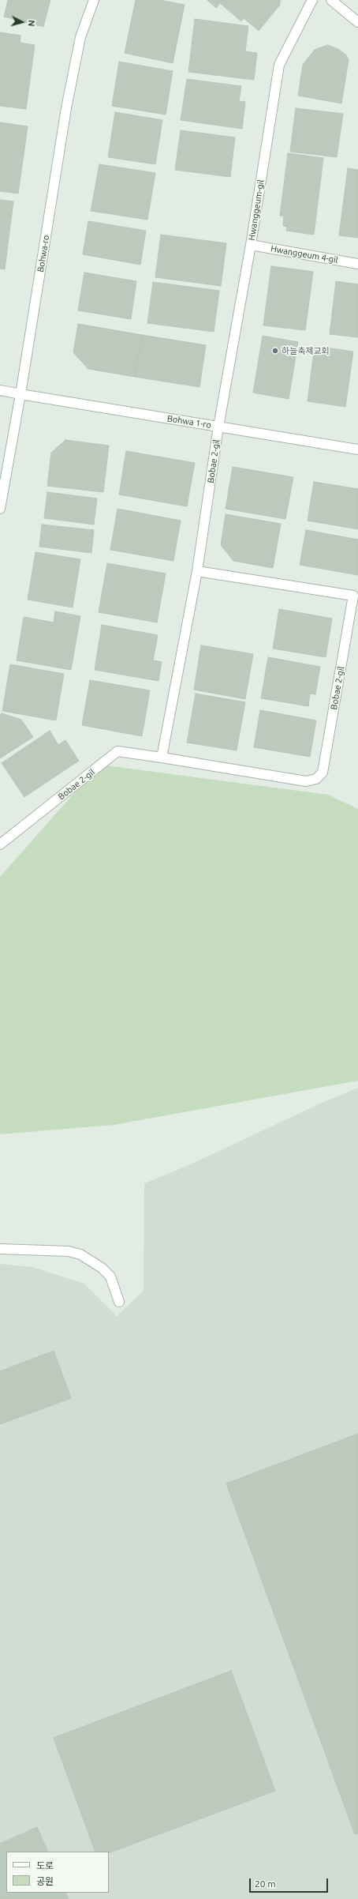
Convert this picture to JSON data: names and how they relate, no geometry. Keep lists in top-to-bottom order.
{
  "streets": {
    "street": [
      "Hwanggeum-gil",
      "Bohwa-ro",
      "Hwanggeum 4-gil",
      "Bohwa 1-ro",
      "Bobae 2-gil"
    ]
  },
  "crossings": [
    ["Hwanggeum-gil", "Hwanggeum 4-gil"],
    ["Hwanggeum-gil", "Bohwa 1-ro"],
    ["Hwanggeum-gil", "Bobae 2-gil"],
    ["Bohwa-ro", "Bohwa 1-ro"],
    ["Bohwa 1-ro", "Bobae 2-gil"]
  ],
  "places": ["하늘축제교회"],
  "legend": ["도로", "공원"],
  "scale_bar": "20 m",
  "north": "right"
}
